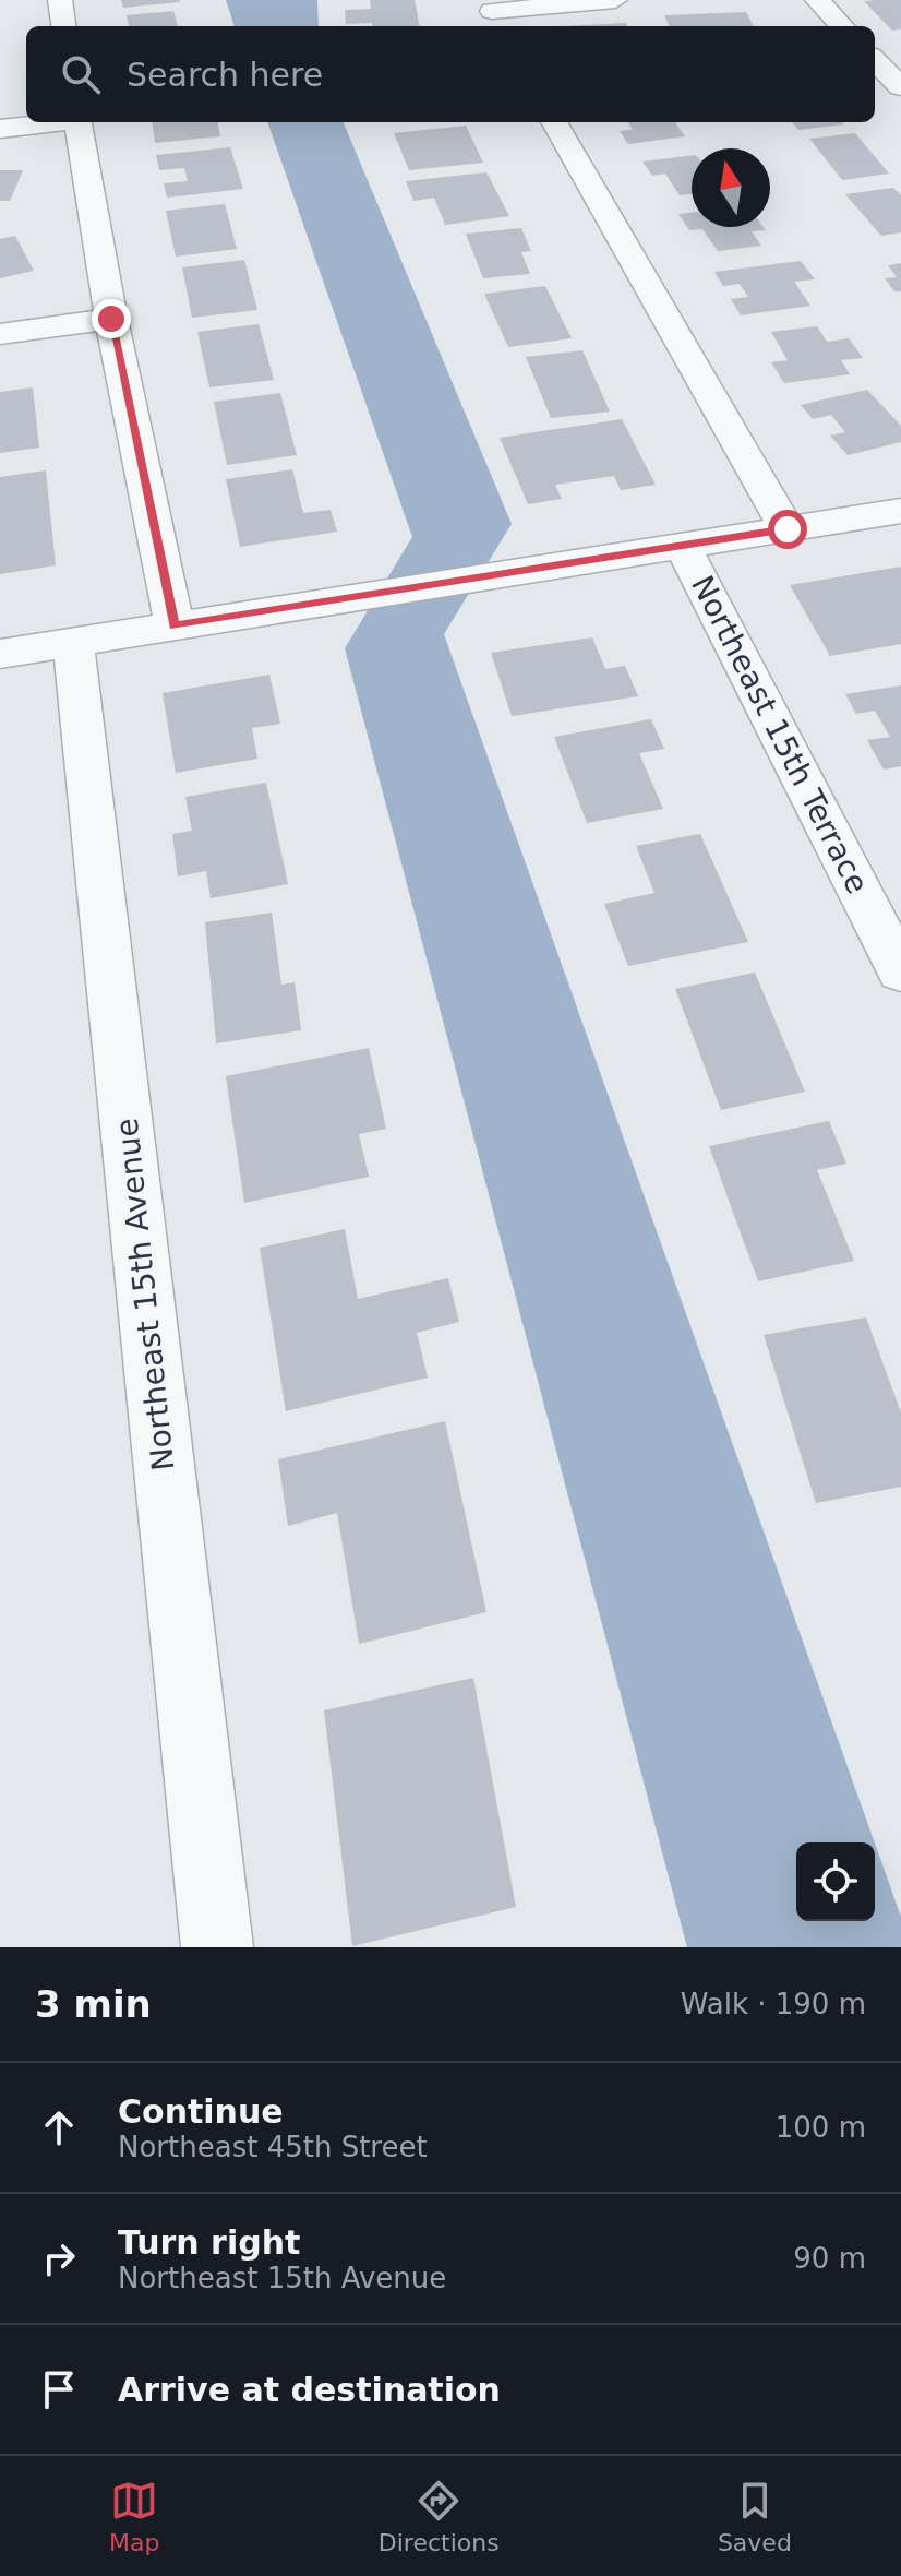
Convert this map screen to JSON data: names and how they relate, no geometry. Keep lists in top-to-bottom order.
{
  "streets": {
    "street": ["Northeast 15th Terrace", "Northeast 15th Avenue"]
  },
  "north": "top",
  "page": {
    "search": "Search here",
    "heading": ["3 min", "Walk · 190 m"],
    "list": [
      ["Continue", "Northeast 45th Street", "100 m"],
      ["Turn right", "Northeast 15th Avenue", "90 m"],
      "Arrive at destination"
    ],
    "nav": ["Map", "Directions", "Saved"]
  }
}
